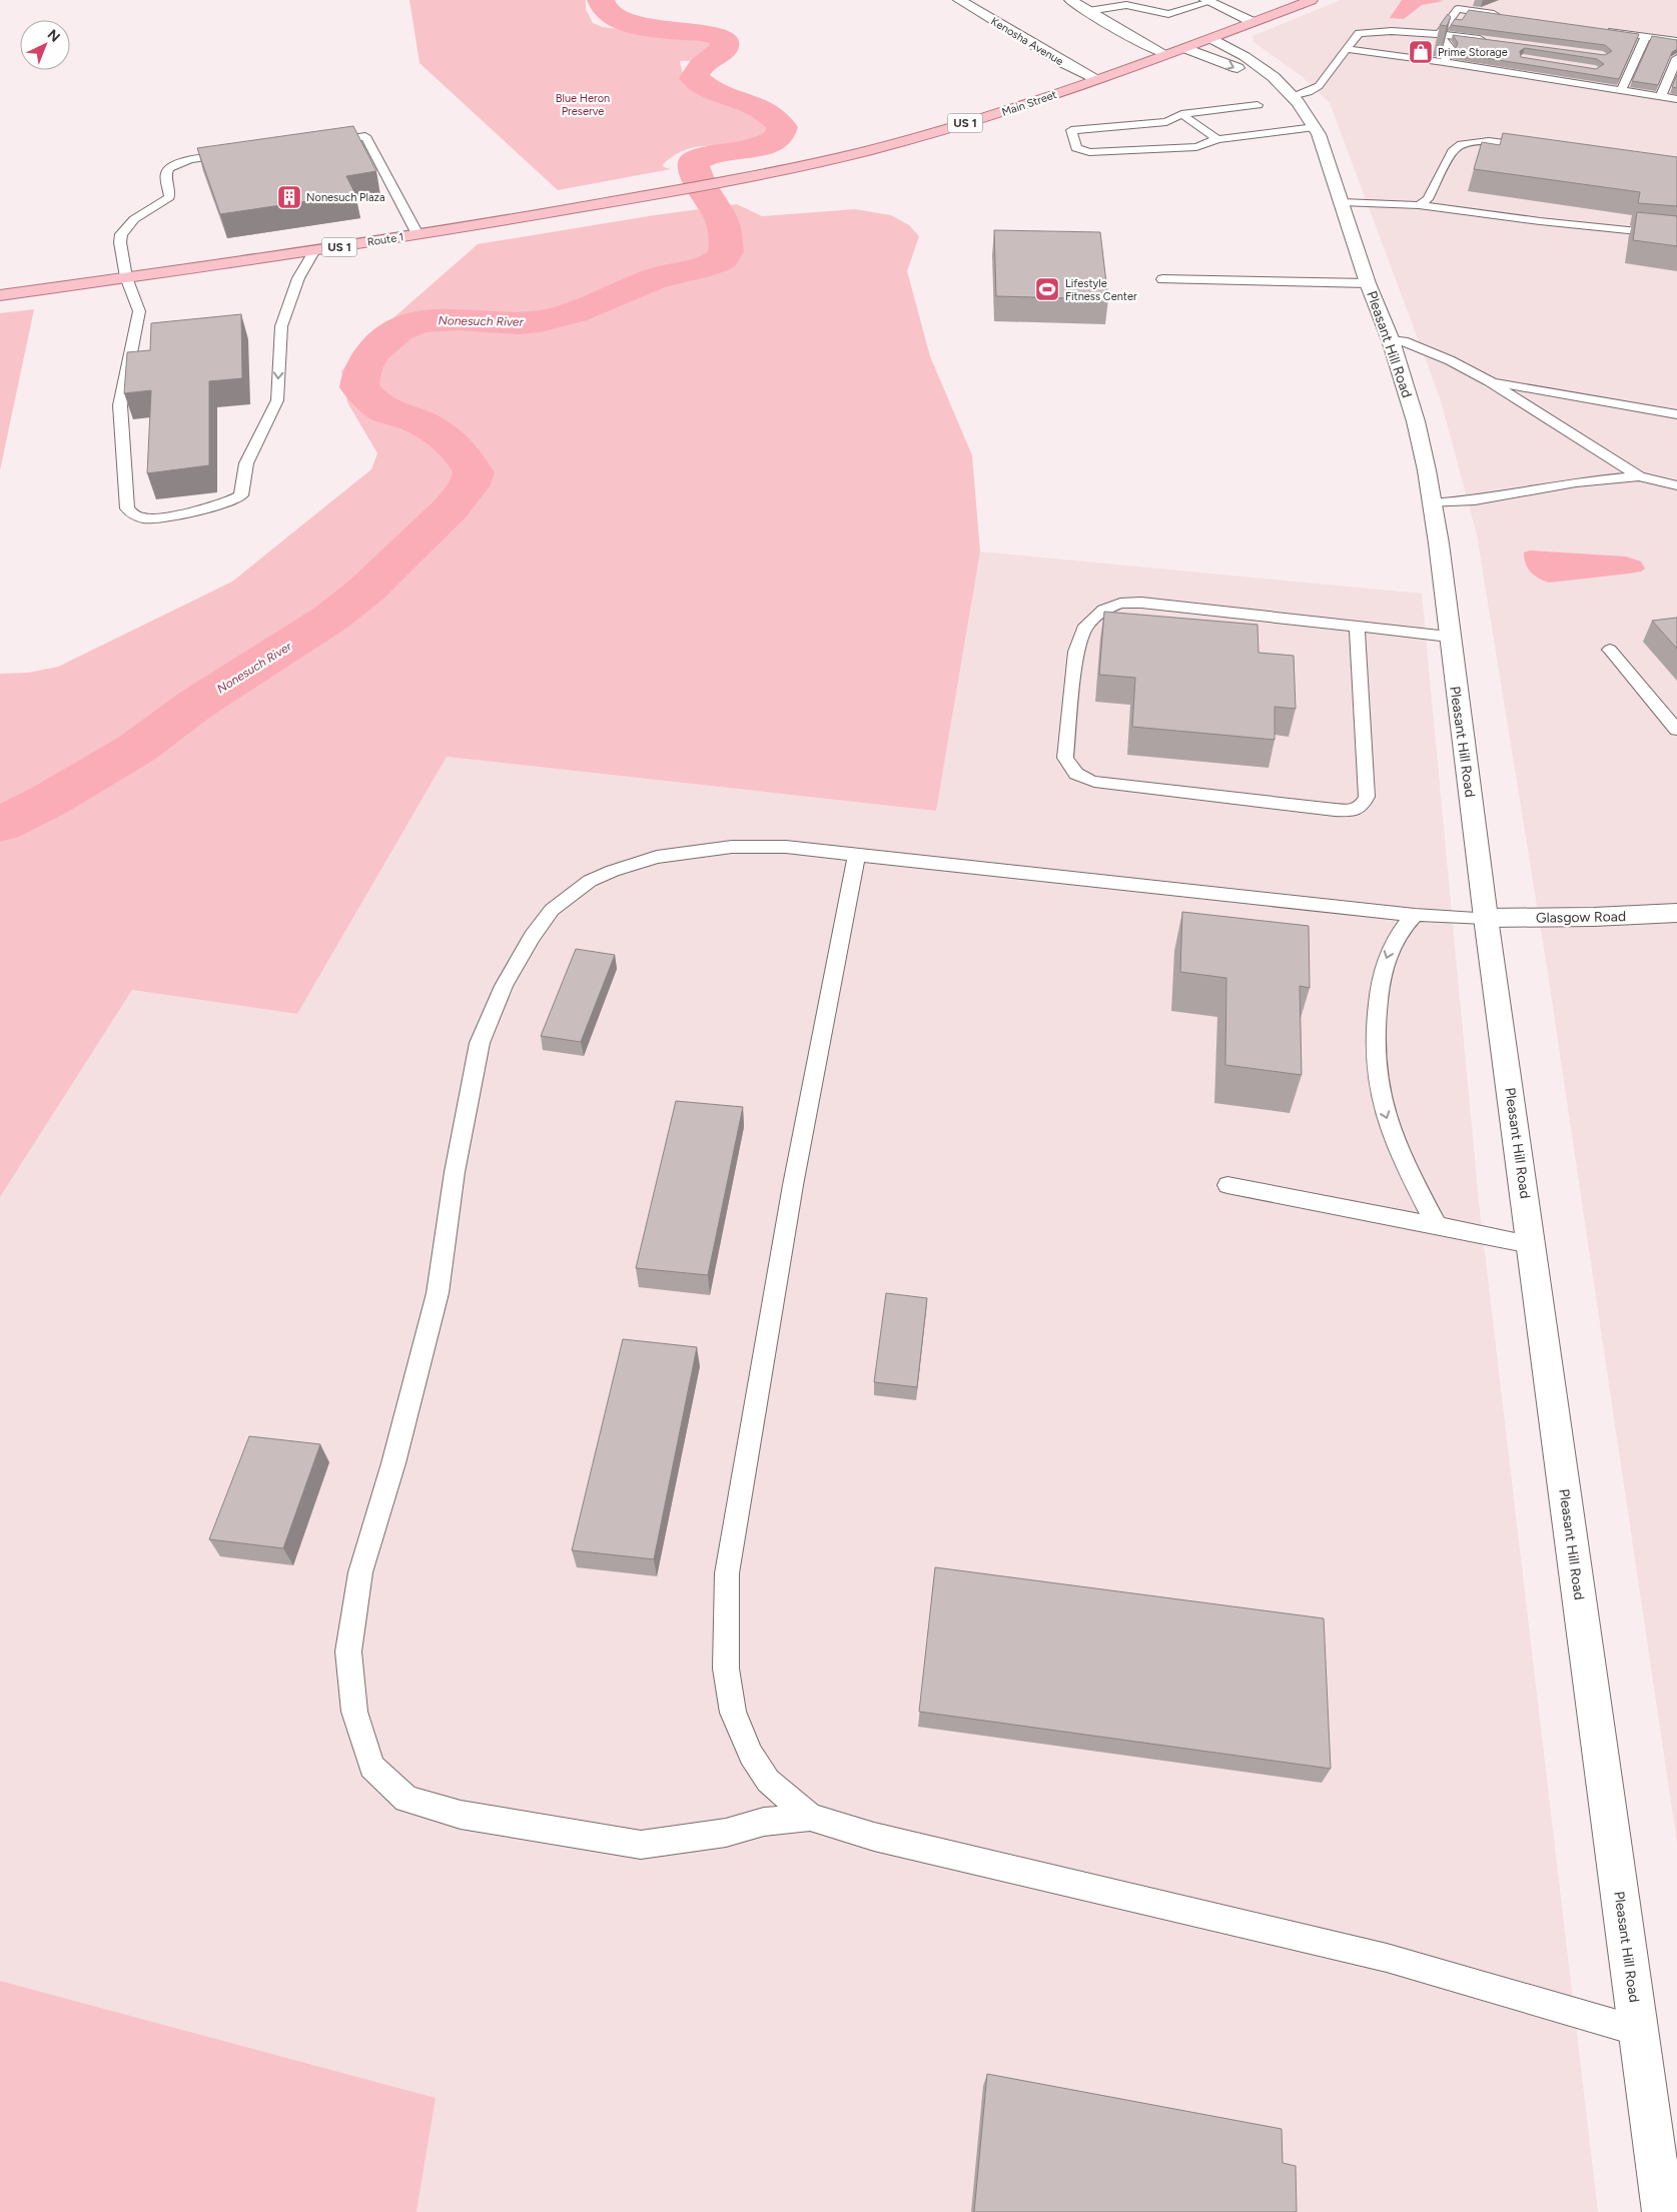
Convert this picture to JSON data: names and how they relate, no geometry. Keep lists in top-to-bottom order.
{
  "streets": {
    "main road": ["Main Street", "US 1", "Route 1"],
    "street": ["Kenosha Avenue", "Pleasant Hill Road", "Glasgow Road"]
  },
  "crossings": [
    ["Kenosha Avenue", "Main Street"],
    ["Main Street", "Route 1"],
    ["Main Street", "Pleasant Hill Road"],
    ["Pleasant Hill Road", "Glasgow Road"]
  ],
  "water": ["Nonesuch River"],
  "parks": ["Blue Heron Preserve"],
  "places": {
    "shop": ["Prime Storage"],
    "building": ["Nonesuch Plaza"],
    "sports": ["Lifestyle Fitness Center"]
  },
  "north": "top right"
}
